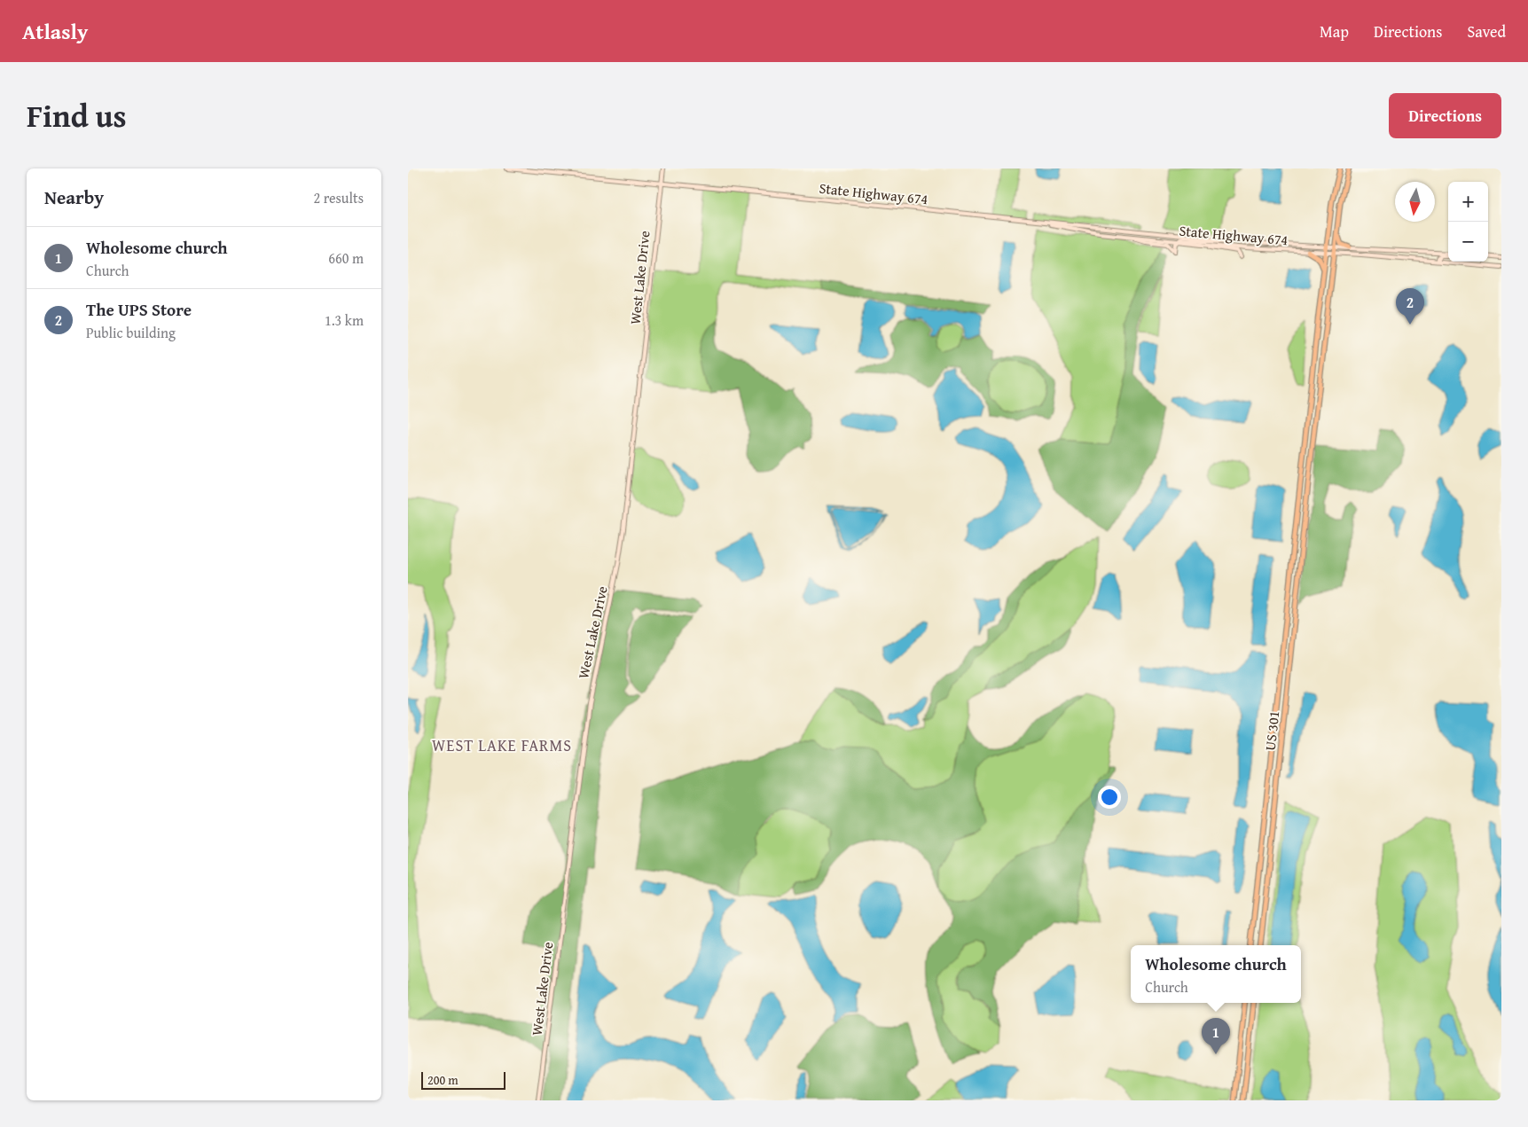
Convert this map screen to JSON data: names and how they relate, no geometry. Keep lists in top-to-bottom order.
{
  "streets": {
    "main road": ["State Highway 674", "West Lake Drive", "US 301"]
  },
  "crossings": [
    ["State Highway 674", "West Lake Drive"],
    ["State Highway 674", "US 301"]
  ],
  "districts": ["WEST LAKE FARMS"],
  "scale_bar": "200 m",
  "north": "bottom",
  "page": {
    "header": "Atlasly",
    "nav": ["Map", "Directions", "Saved"],
    "title": "Find us",
    "buttons": "Directions",
    "heading": ["Nearby", "2 results"],
    "map_buttons": ["+", "−"],
    "list": [
      {
        "mark": "1",
        "name": "Wholesome church",
        "note": "Church",
        "value": "660 m"
      },
      {
        "mark": "2",
        "name": "The UPS Store",
        "note": "Public building",
        "value": "1.3 km"
      }
    ],
    "pins": ["2", "1"],
    "popup": ["Wholesome church", "Church"],
    "scale": "200 m"
  }
}
